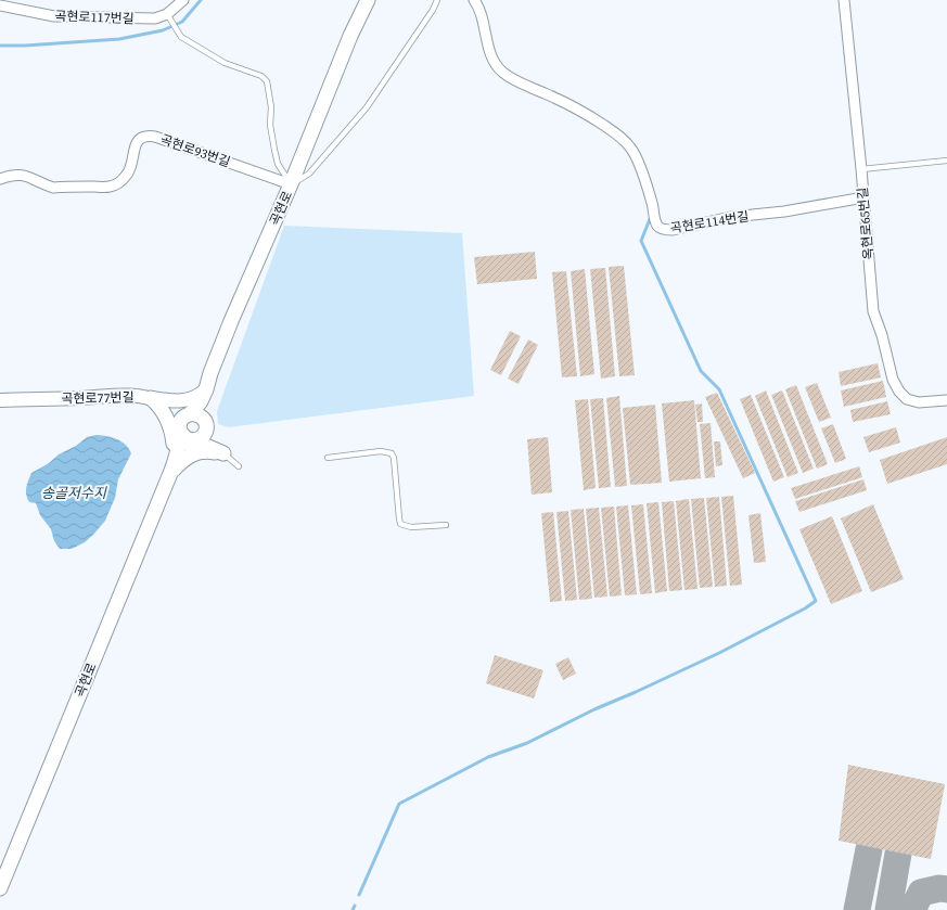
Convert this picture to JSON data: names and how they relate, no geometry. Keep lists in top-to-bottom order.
{
  "streets": {
    "main road": ["곡현로"],
    "street": [
      "곡현로117번길",
      "곡현로93번길",
      "곡현로114번길",
      "옥현로65번길",
      "곡현로77번길"
    ]
  },
  "crossings": [
    ["곡현로93번길", "곡현로"],
    ["곡현로", "곡현로77번길"],
    ["곡현로114번길", "옥현로65번길"]
  ],
  "water": ["송골저수지"]
}
